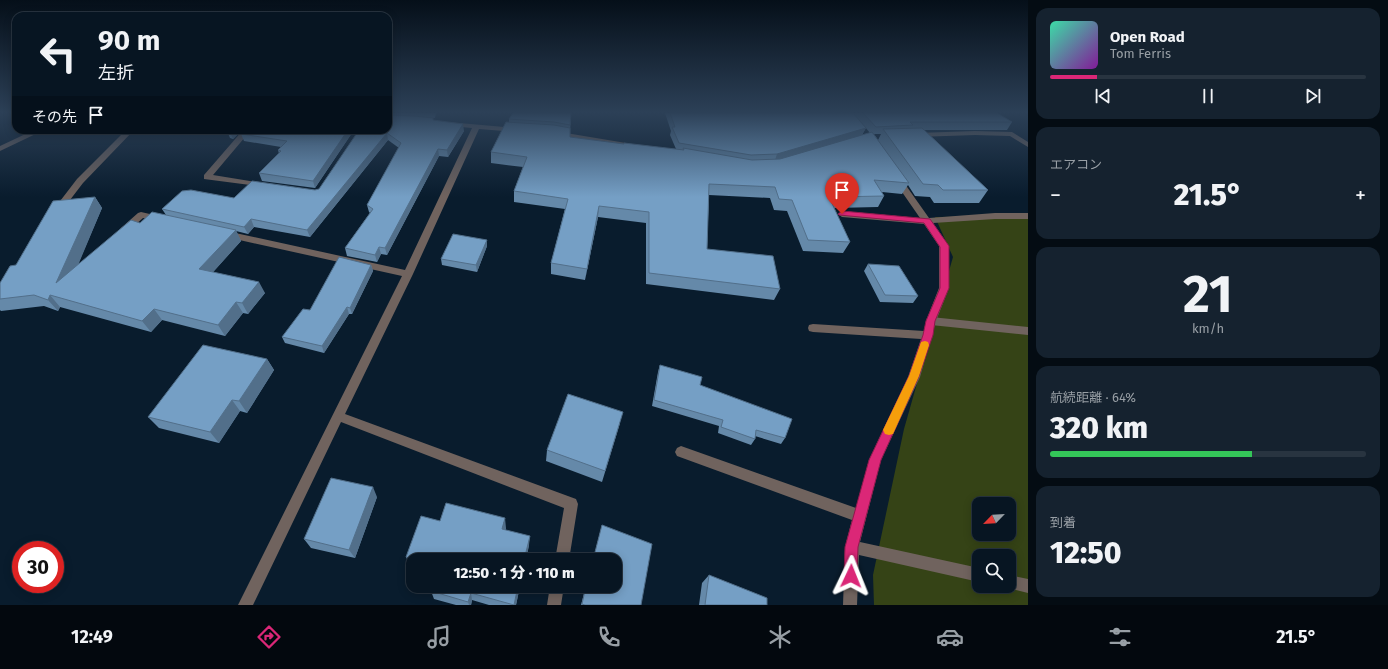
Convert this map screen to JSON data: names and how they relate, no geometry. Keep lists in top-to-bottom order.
{
  "north": "bottom left",
  "page": {
    "turn": ["90 m", "左折"],
    "song": ["Open Road", "Tom Ferris"],
    "then": "その先",
    "tile": [
      "エアコン",
      ["21", "km/h"],
      ["航続距離 · 64%", "320 km"],
      ["到着", "12:50"]
    ],
    "heat": ["−", "21.5°", "+"],
    "limit": "30",
    "trip": "12:50 · 1 分 · 110 m",
    "tabs": ["12:49", "21.5°"]
  }
}
